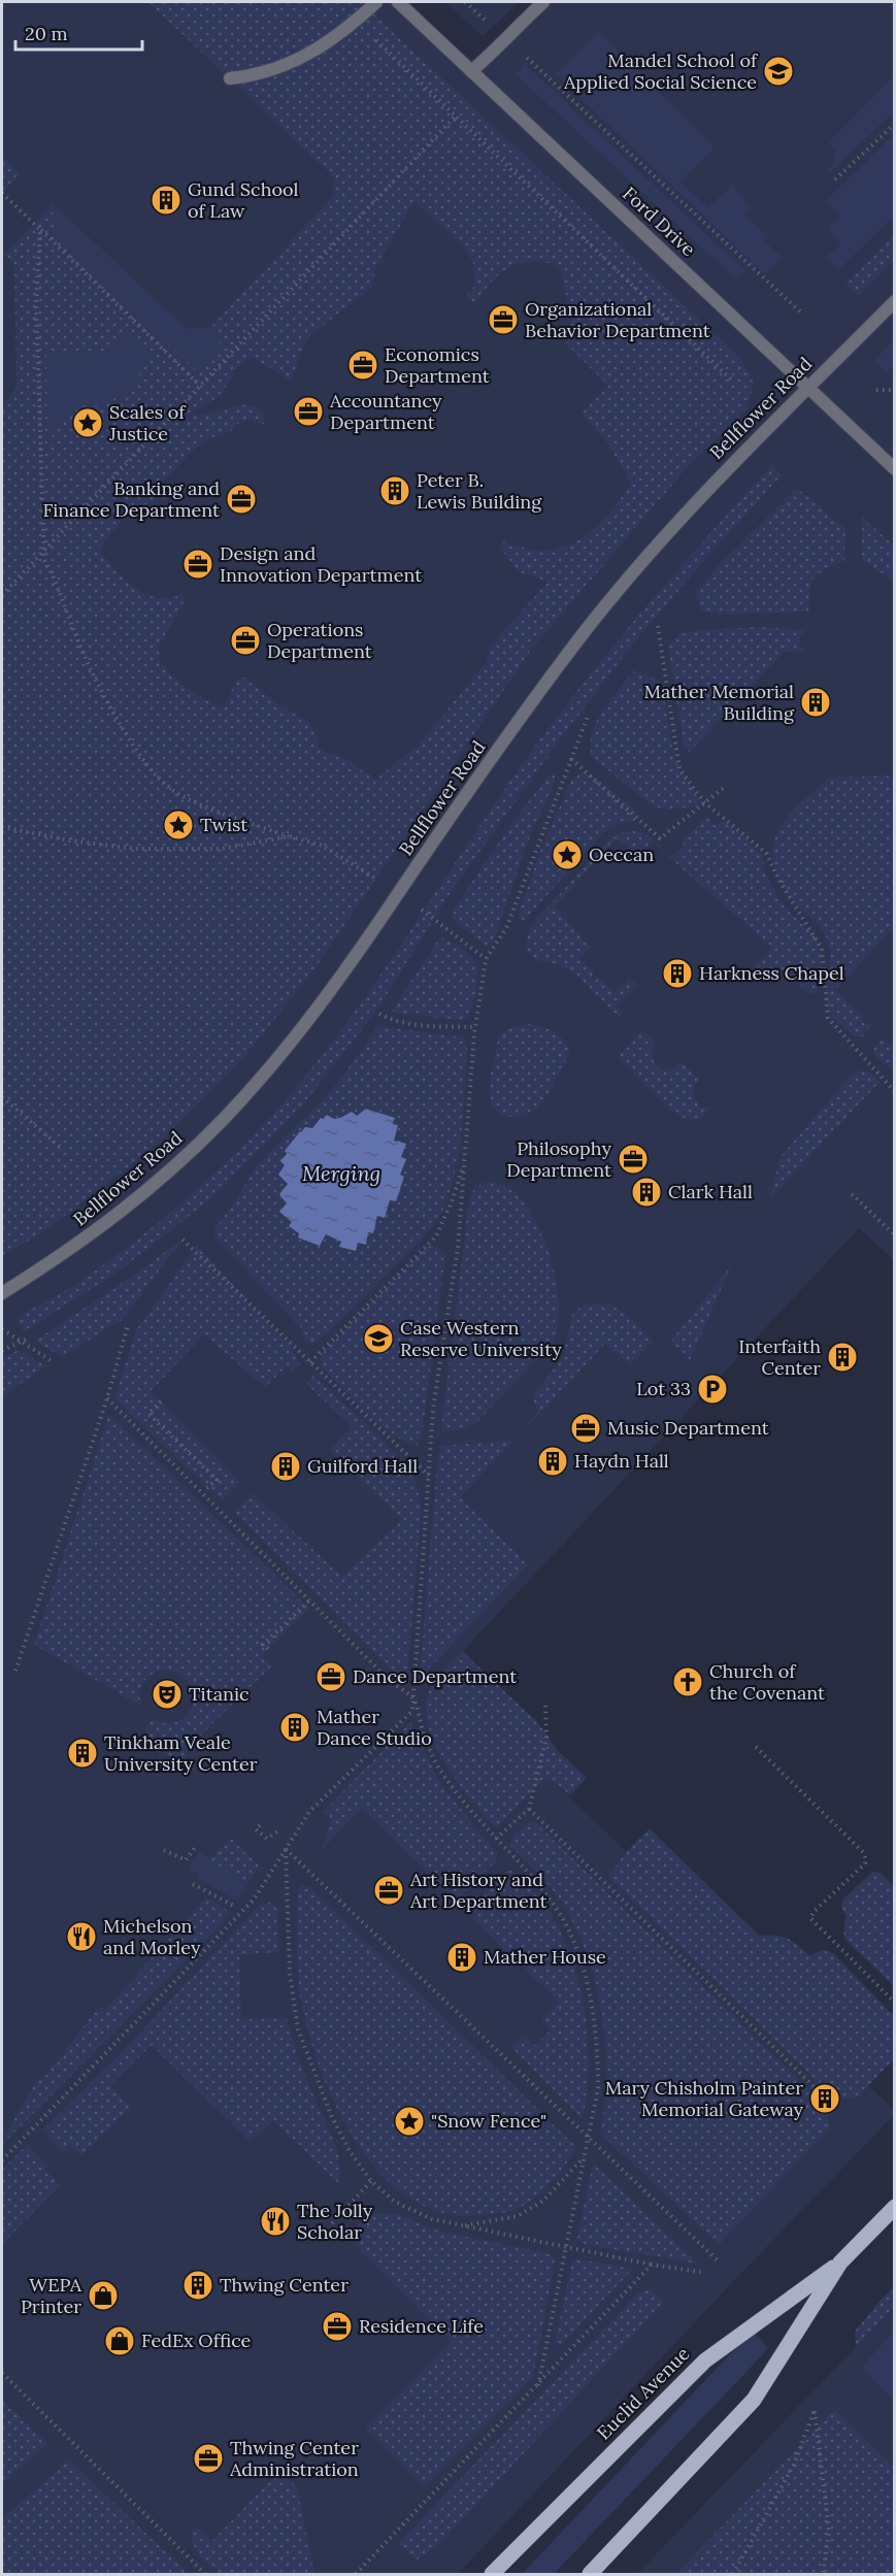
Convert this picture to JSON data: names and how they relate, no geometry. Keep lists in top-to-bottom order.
{
  "streets": {
    "main road": ["Euclid Avenue"],
    "street": ["Ford Drive", "Bellflower Road"]
  },
  "crossings": [
    ["Ford Drive", "Bellflower Road"]
  ],
  "water": ["Merging"],
  "places": {
    "school or university": ["Mandel School of Applied Social Science", "Case Western Reserve University"],
    "building": [
      "Gund School of Law",
      "Peter B. Lewis Building",
      "Mather Memorial Building",
      "Harkness Chapel",
      "Clark Hall",
      "Interfaith Center",
      "Haydn Hall",
      "Guilford Hall",
      "Mather Dance Studio",
      "Tinkham Veale University Center",
      "Mather House",
      "Mary Chisholm Painter Memorial Gateway",
      "Thwing Center"
    ],
    "office": [
      "Organizational Behavior Department",
      "Economics Department",
      "Accountancy Department",
      "Banking and Finance Department",
      "Design and Innovation Department",
      "Operations Department",
      "Philosophy Department",
      "Music Department",
      "Dance Department",
      "Art History and Art Department",
      "Residence Life",
      "Thwing Center Administration"
    ],
    "place": [
      "Scales of Justice",
      "Twist",
      "Oeccan",
      "\"Snow Fence\""
    ],
    "parking": ["Lot 33"],
    "church": ["Church of the Covenant"],
    "theatre": ["Titanic"],
    "restaurant": ["Michelson and Morley", "The Jolly Scholar"],
    "shop": ["WEPA Printer", "FedEx Office"]
  },
  "scale_bar": "20 m"
}
